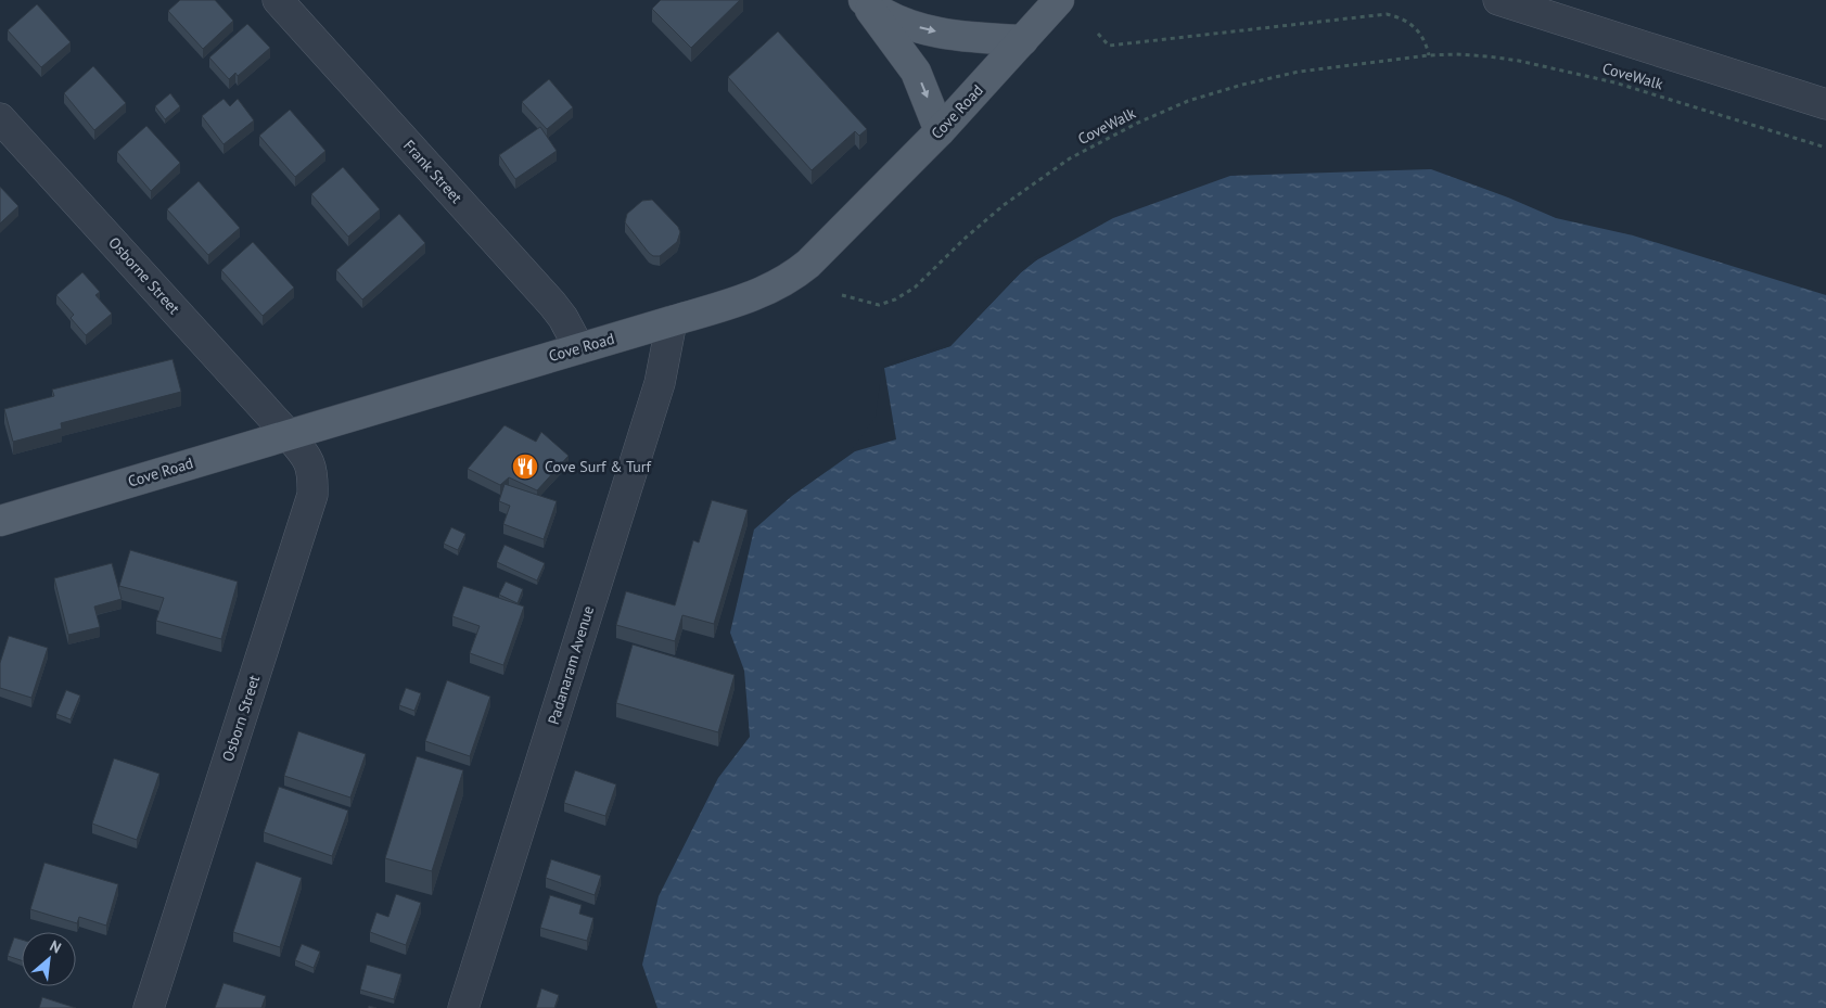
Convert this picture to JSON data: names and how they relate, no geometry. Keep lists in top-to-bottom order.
{
  "streets": {
    "main road": ["Cove Road"],
    "street": [
      "Frank Street",
      "Osborne Street",
      "Padanaram Avenue",
      "Osborn Street"
    ],
    "path": ["CoveWalk"]
  },
  "crossings": [
    ["Cove Road", "Frank Street"],
    ["Cove Road", "Osborne Street"],
    ["Cove Road", "Padanaram Avenue"],
    ["Cove Road", "Osborn Street"],
    ["Osborne Street", "Osborn Street"]
  ],
  "places": {
    "restaurant": ["Cove Surf & Turf"]
  },
  "north": "top right"
}
